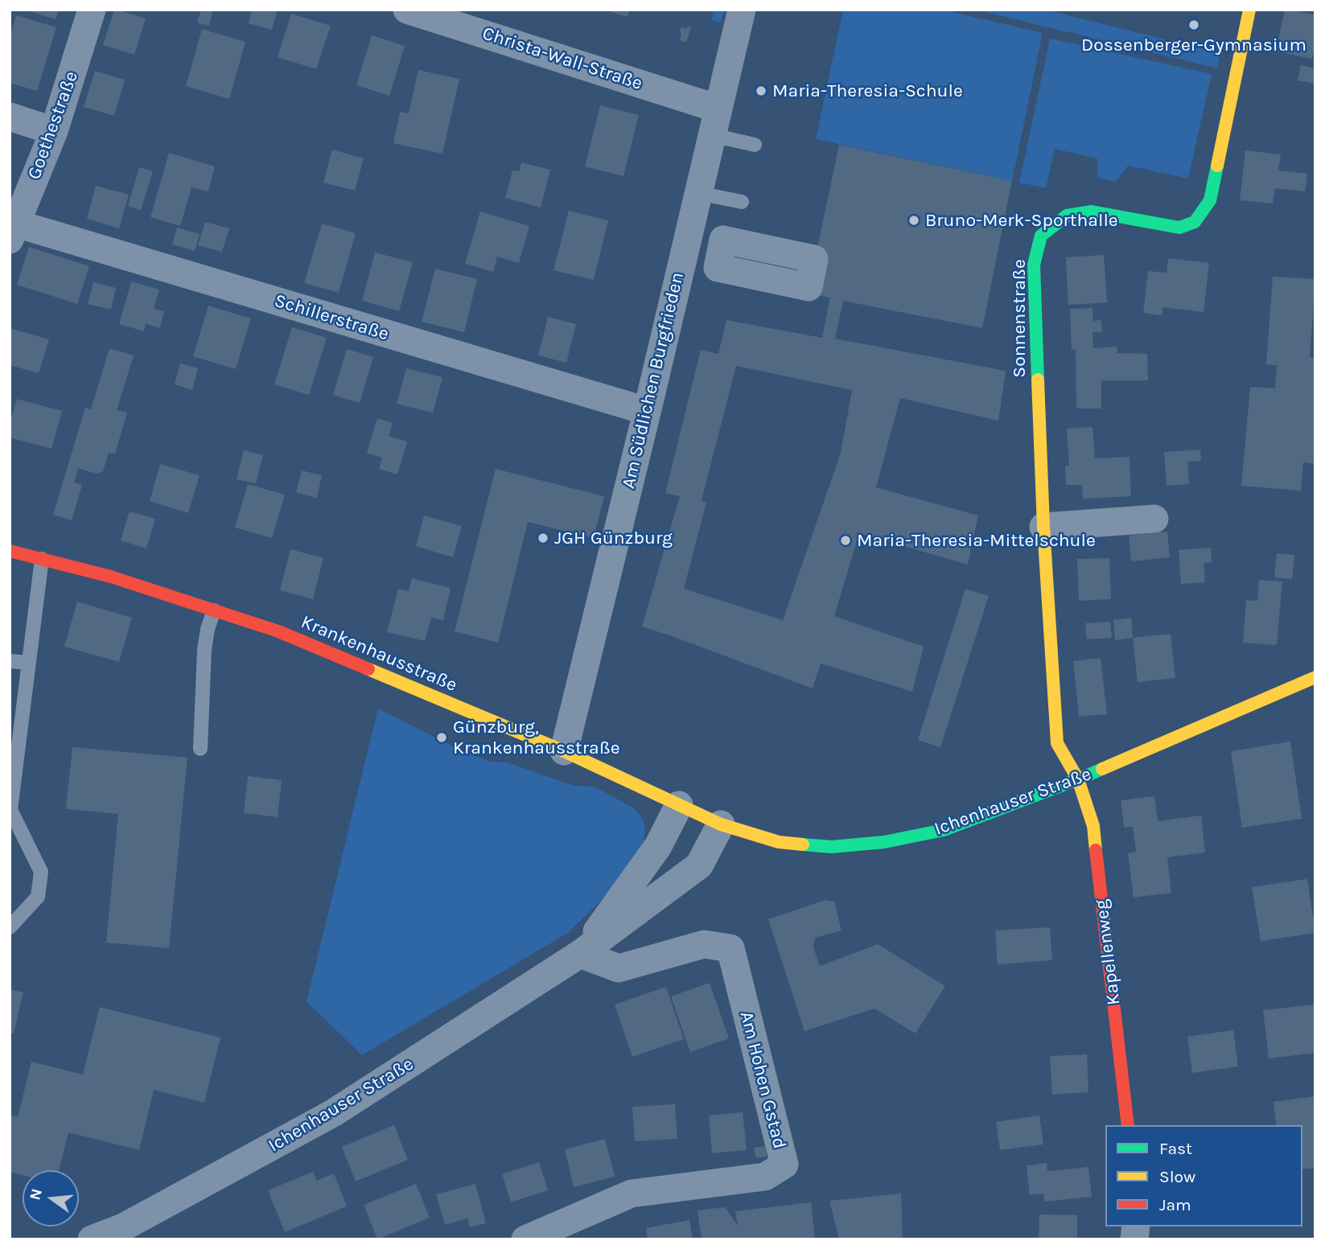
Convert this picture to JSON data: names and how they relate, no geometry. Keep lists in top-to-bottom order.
{
  "streets": {
    "street": [
      "Christa-Wall-Straße",
      "Goethestraße",
      "Schillerstraße",
      "Sonnenstraße",
      "Am Südlichen Burgfrieden",
      "Krankenhausstraße",
      "Ichenhauser Straße",
      "Kapellenweg",
      "Am Hohen Gstad"
    ]
  },
  "crossings": [
    ["Christa-Wall-Straße", "Am Südlichen Burgfrieden"],
    ["Goethestraße", "Schillerstraße"],
    ["Schillerstraße", "Am Südlichen Burgfrieden"],
    ["Sonnenstraße", "Ichenhauser Straße"],
    ["Sonnenstraße", "Kapellenweg"],
    ["Am Südlichen Burgfrieden", "Krankenhausstraße"],
    ["Krankenhausstraße", "Ichenhauser Straße"],
    ["Ichenhauser Straße", "Kapellenweg"],
    ["Ichenhauser Straße", "Am Hohen Gstad"]
  ],
  "places": [
    "Dossenberger-Gymnasium",
    "Maria-Theresia-Schule",
    "Bruno-Merk-Sporthalle",
    "JGH Günzburg",
    "Maria-Theresia-Mittelschule",
    "Günzburg, Krankenhausstraße"
  ],
  "legend": ["Fast", "Slow", "Jam"],
  "north": "left"
}
